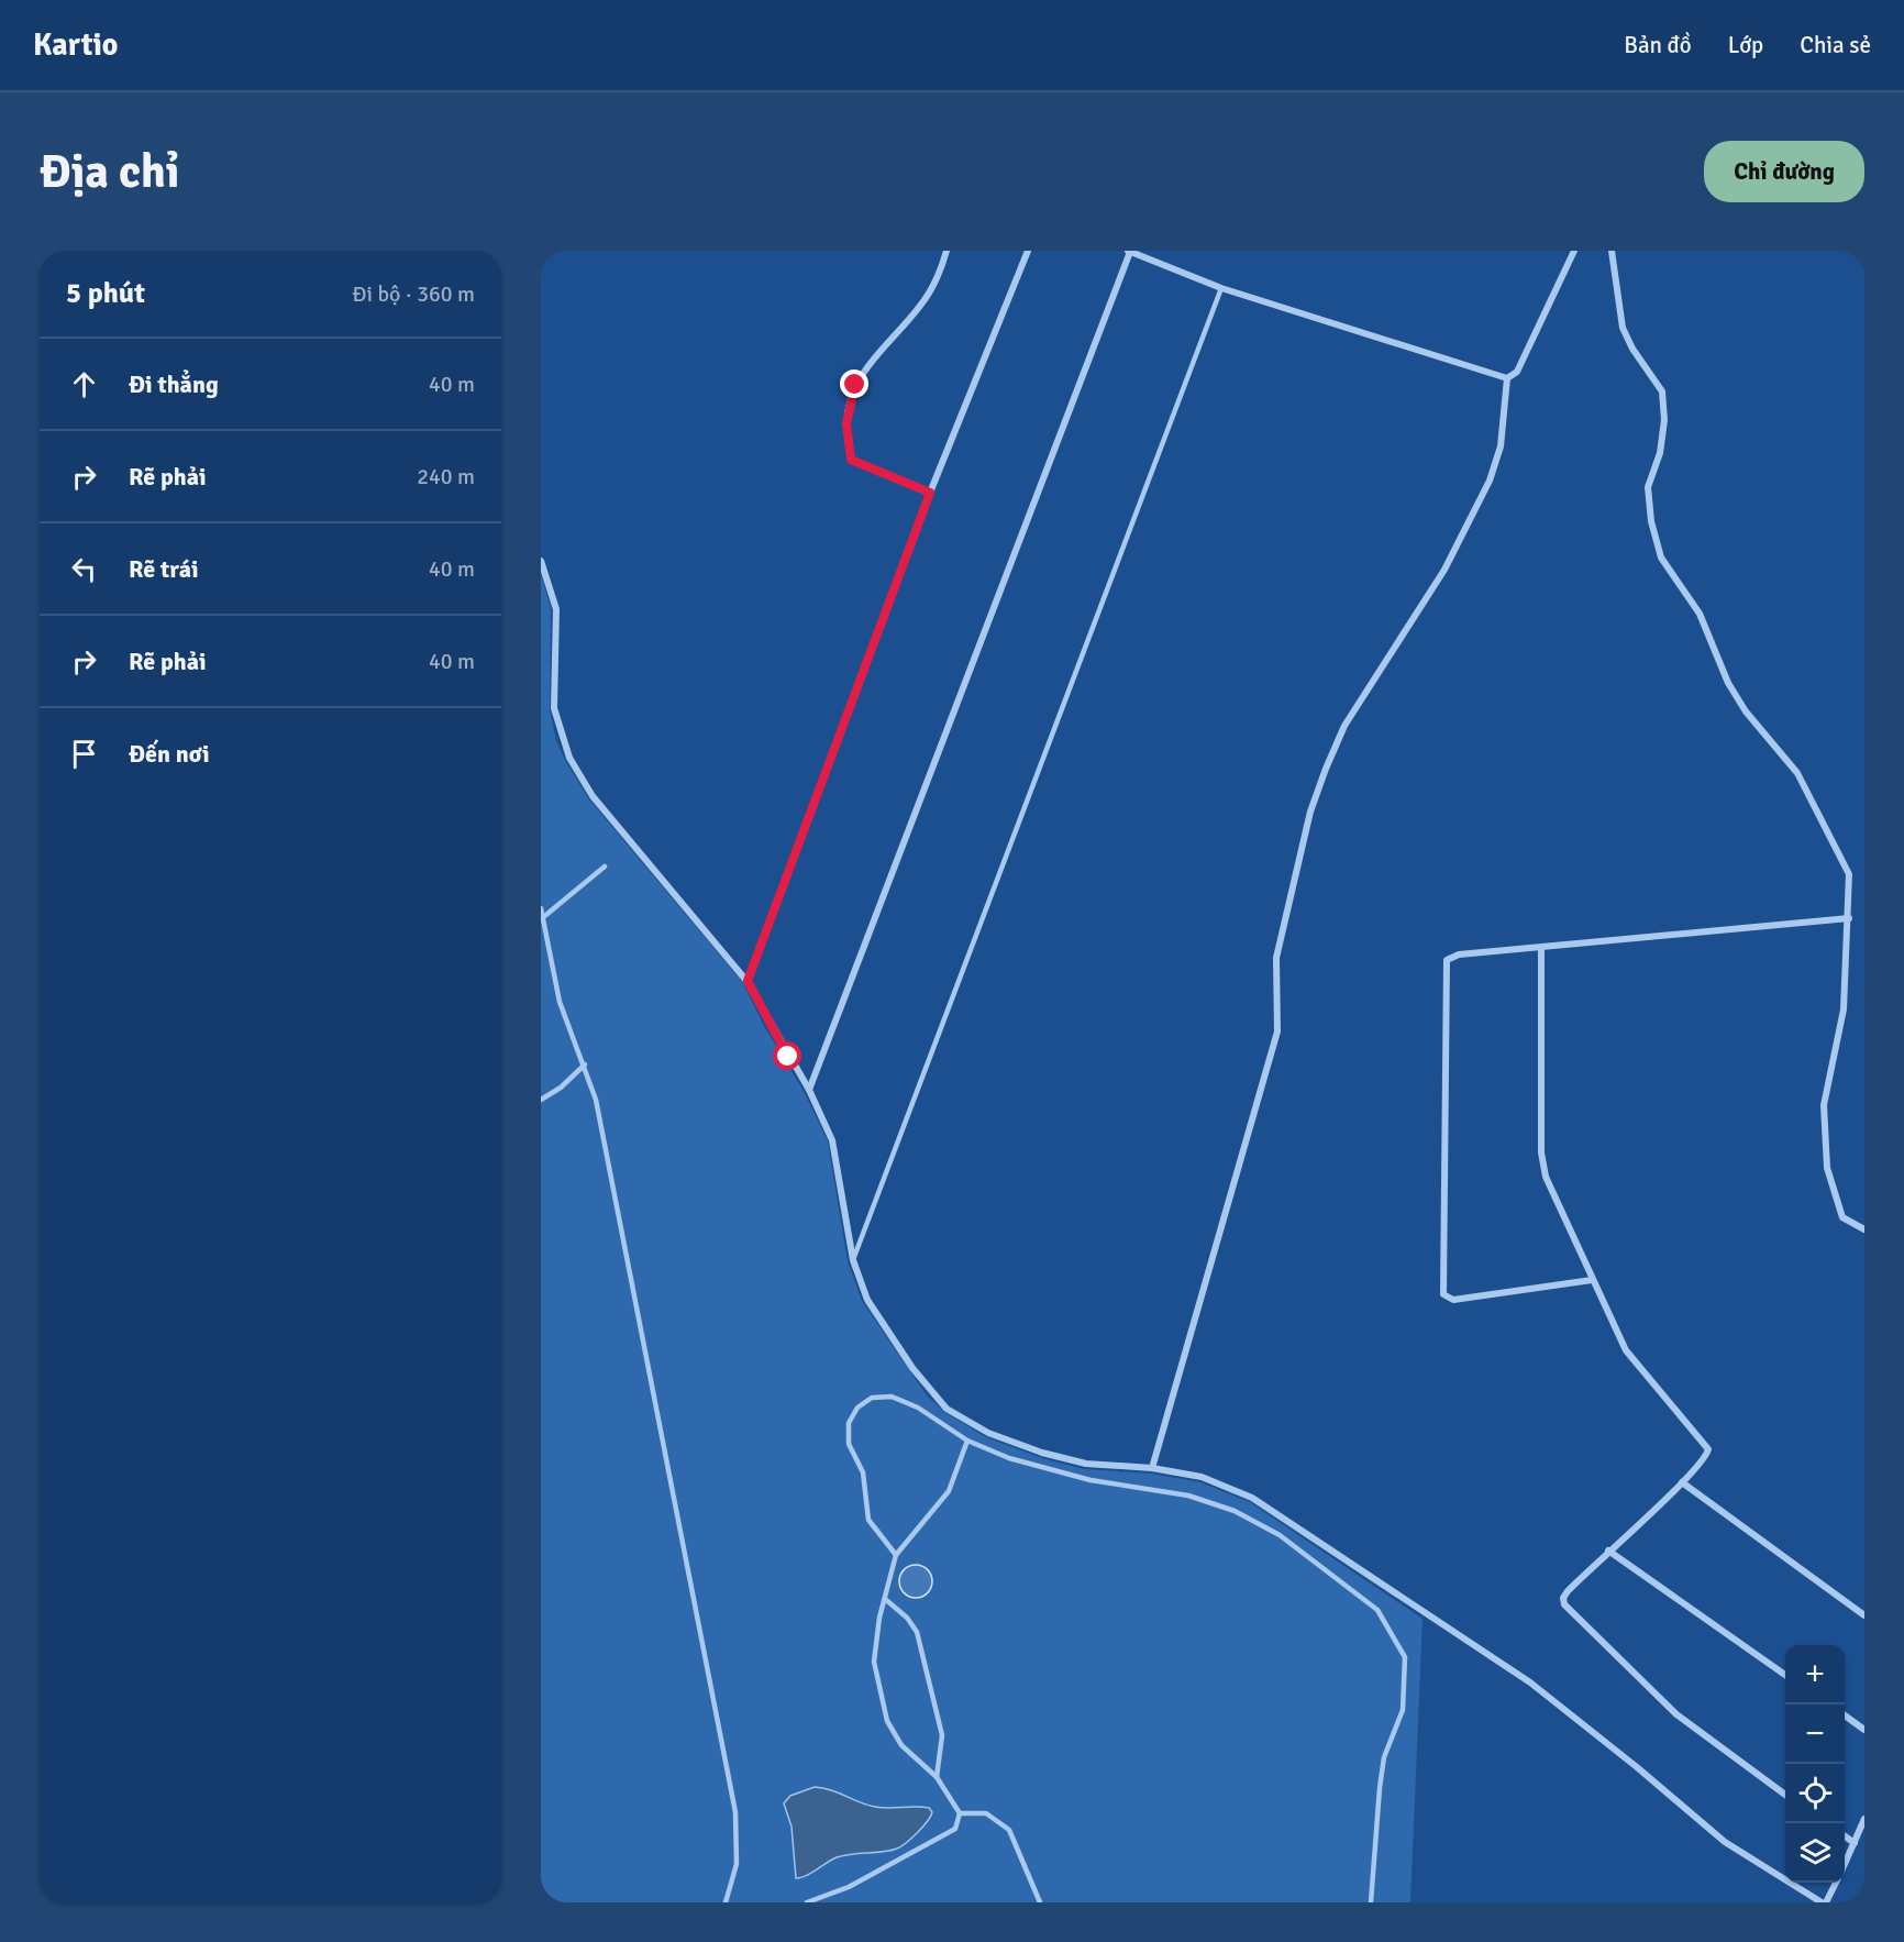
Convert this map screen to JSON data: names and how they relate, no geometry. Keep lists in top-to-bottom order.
{
  "page": {
    "header": "Kartio",
    "nav": ["Bản đồ", "Lớp", "Chia sẻ"],
    "buttons": "Chỉ đường",
    "title": "Địa chỉ",
    "heading": ["5 phút", "Đi bộ · 360 m"],
    "list": [
      ["Đi thẳng", "40 m"],
      ["Rẽ phải", "240 m"],
      ["Rẽ trái", "40 m"],
      ["Rẽ phải", "40 m"],
      "Đến nơi"
    ],
    "map_buttons": ["+", "−"]
  }
}
